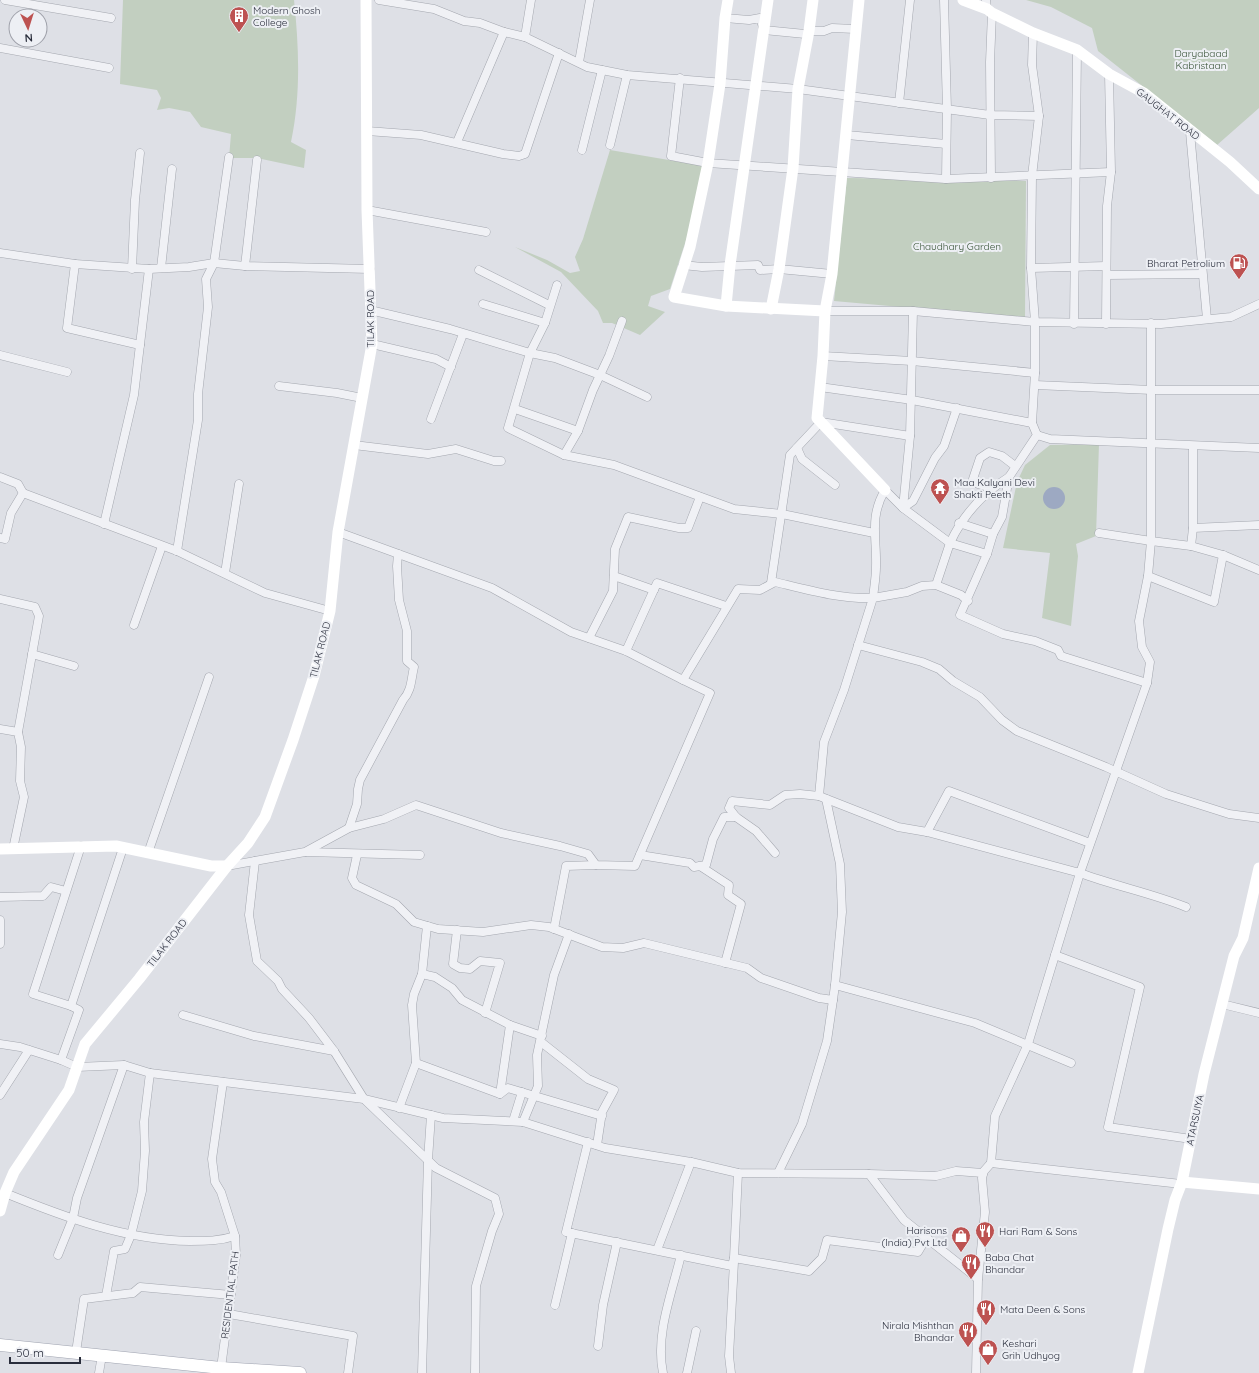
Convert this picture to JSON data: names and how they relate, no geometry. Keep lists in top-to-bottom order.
{
  "streets": {
    "street": [
      "GAUGHAT ROAD",
      "TILAK ROAD",
      "ATARSUIYA",
      "RESIDENTIAL PATH"
    ]
  },
  "parks": ["Daryabaad Kabristaan", "Chaudhary Garden"],
  "places": {
    "building": ["Modern Ghosh College"],
    "fuel station": ["Bharat Petrolium"],
    "temple": ["Maa Kalyani Devi Shakti Peeth"],
    "restaurant": [
      "Hari Ram & Sons",
      "Baba Chat Bhandar",
      "Mata Deen & Sons",
      "Nirala Mishthan Bhandar"
    ],
    "shop": ["Harisons (India) Pvt Ltd", "Keshari Grih Udhyog"]
  },
  "scale_bar": "50 m",
  "north": "bottom"
}
